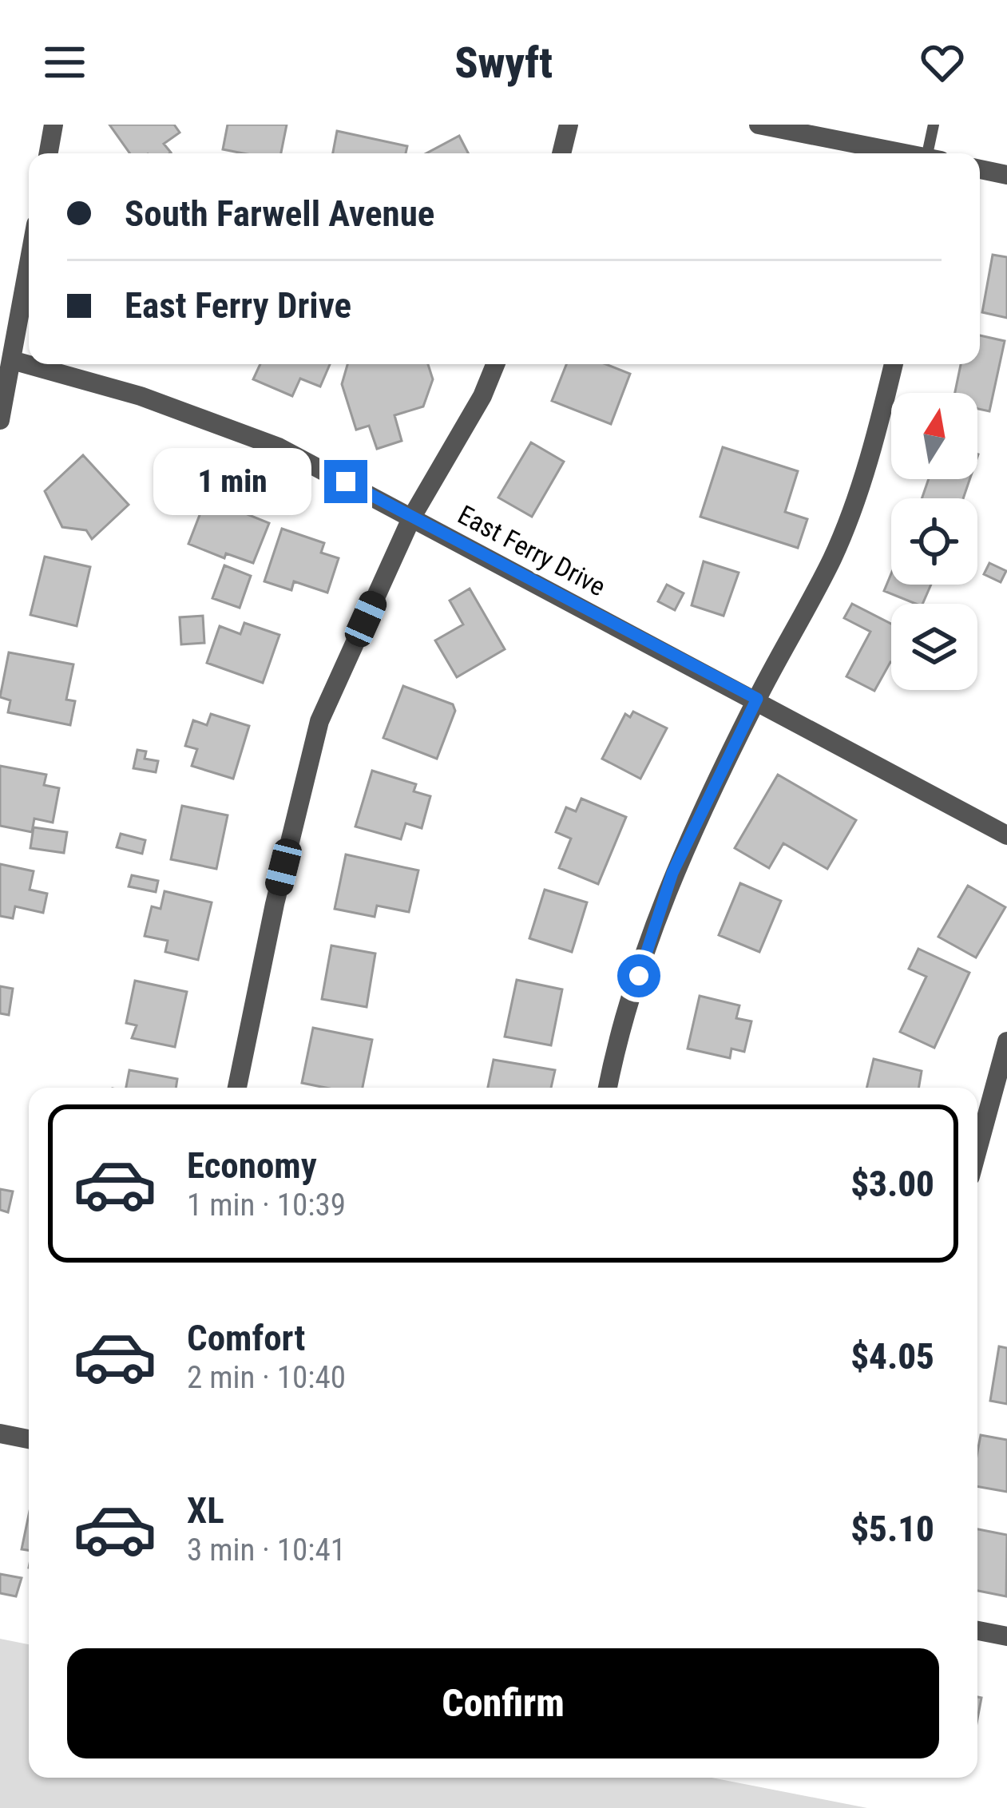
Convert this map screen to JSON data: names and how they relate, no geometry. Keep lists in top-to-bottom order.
{
  "streets": {
    "street": ["East Ferry Drive"]
  },
  "north": "top",
  "page": {
    "header": "Swyft",
    "banner": ["South Farwell Avenue", "East Ferry Drive"],
    "bubble": "1 min",
    "list": [
      {
        "name": "Economy",
        "note": "1 min · 10:39",
        "value": "$3.00"
      },
      {
        "name": "Comfort",
        "note": "2 min · 10:40",
        "value": "$4.05"
      },
      {
        "name": "XL",
        "note": "3 min · 10:41",
        "value": "$5.10"
      }
    ],
    "buttons": "Confirm"
  }
}
